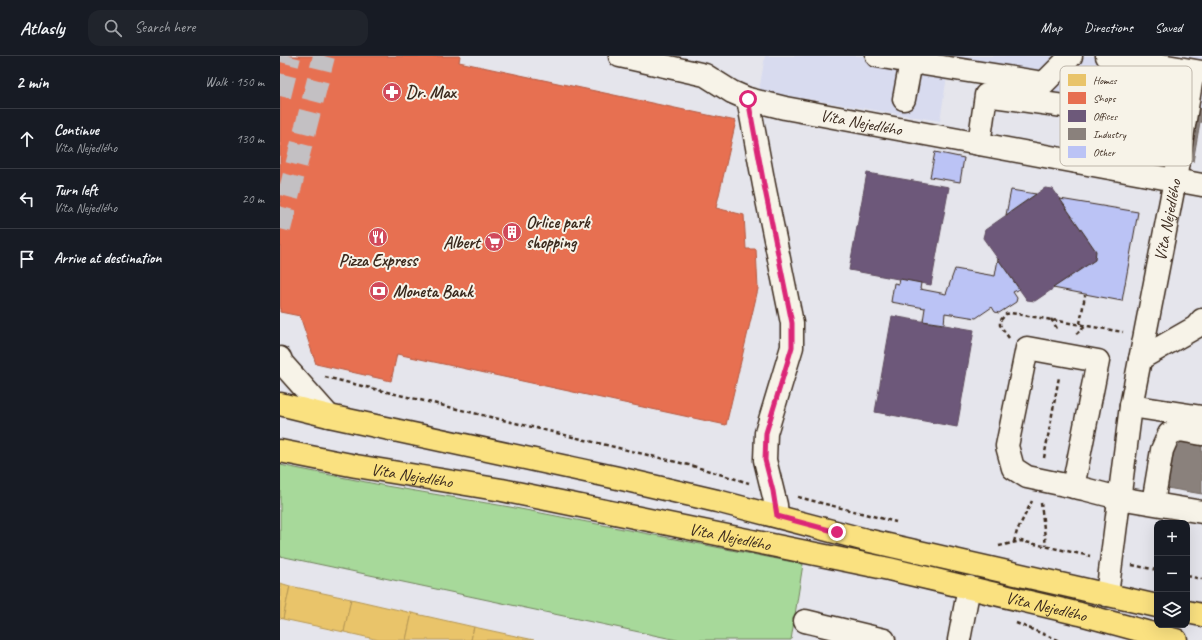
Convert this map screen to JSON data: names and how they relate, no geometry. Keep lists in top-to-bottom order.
{
  "streets": {
    "main road": ["Víta Nejedlého"]
  },
  "places": {
    "pharmacy": ["Dr. Max"],
    "building": ["Orlice park shopping"],
    "restaurant": ["Pizza Express"],
    "supermarket": ["Albert"],
    "bank": ["Moneta Bank"]
  },
  "legend": [
    "Homes",
    "Shops",
    "Offices",
    "Industry",
    "Other"
  ],
  "page": {
    "header": "Atlasly",
    "search": "Search here",
    "nav": ["Map", "Directions", "Saved"],
    "heading": ["2 min", "Walk · 150 m"],
    "list": [
      ["Continue", "Víta Nejedlého", "130 m"],
      ["Turn left", "Víta Nejedlého", "20 m"],
      "Arrive at destination"
    ],
    "map_buttons": ["+", "−"]
  }
}
